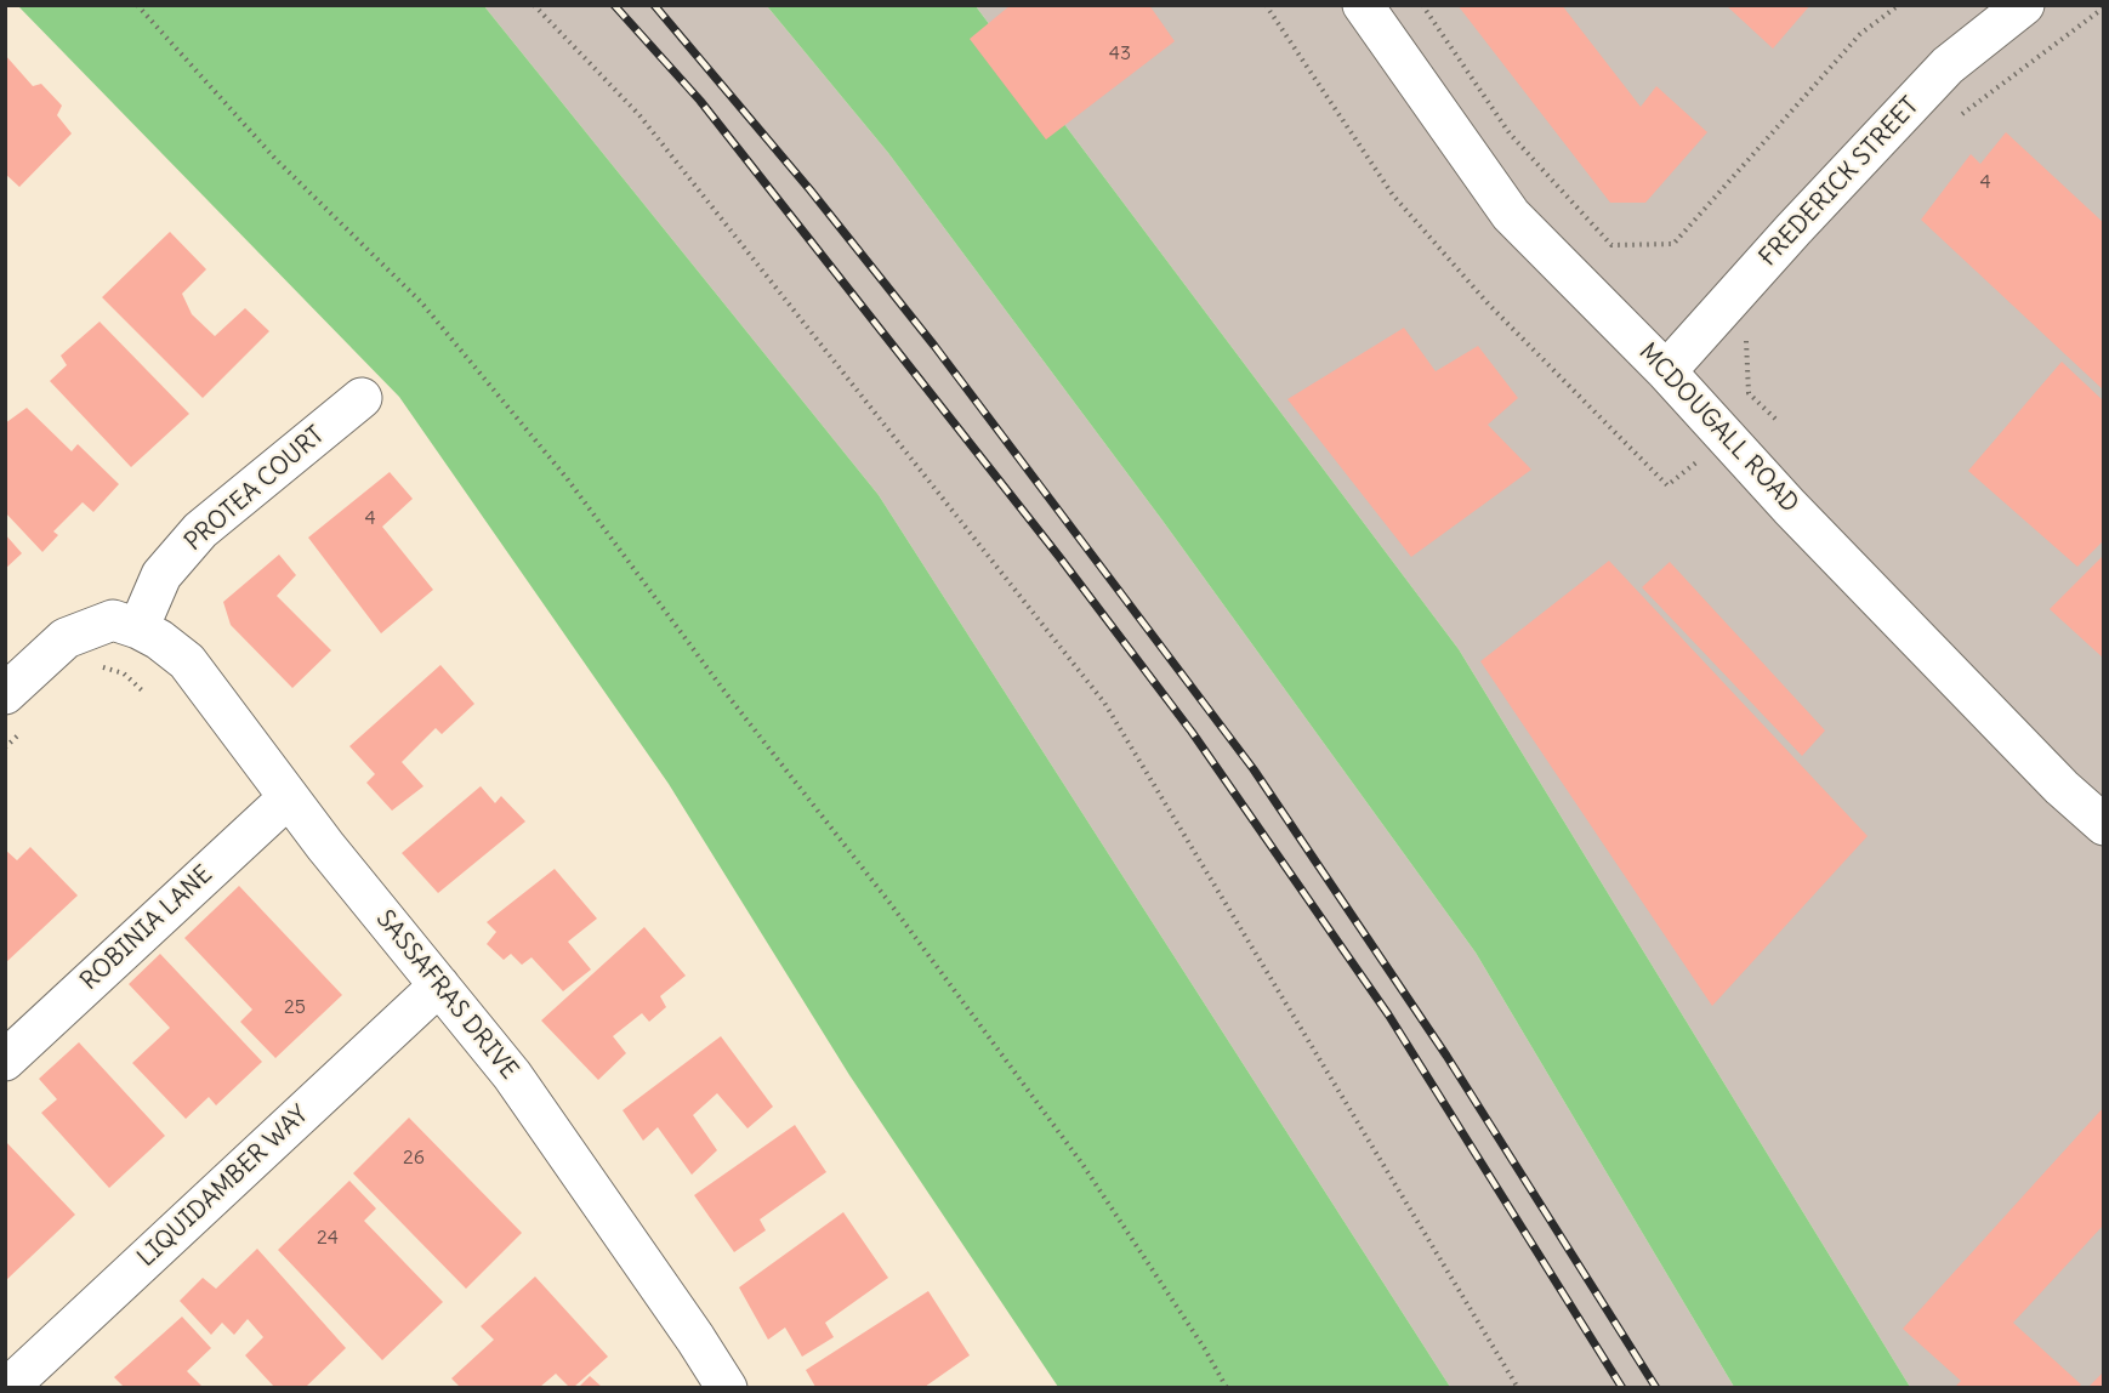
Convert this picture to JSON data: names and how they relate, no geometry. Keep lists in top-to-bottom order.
{
  "streets": {
    "street": [
      "FREDERICK STREET",
      "MCDOUGALL ROAD",
      "PROTEA COURT",
      "ROBINIA LANE",
      "SASSAFRAS DRIVE",
      "LIQUIDAMBER WAY"
    ]
  },
  "crossings": [
    ["FREDERICK STREET", "MCDOUGALL ROAD"],
    ["PROTEA COURT", "SASSAFRAS DRIVE"],
    ["ROBINIA LANE", "SASSAFRAS DRIVE"],
    ["SASSAFRAS DRIVE", "LIQUIDAMBER WAY"]
  ],
  "house_numbers": [
    "43",
    "4",
    "4",
    "25",
    "26",
    "24"
  ]
}
